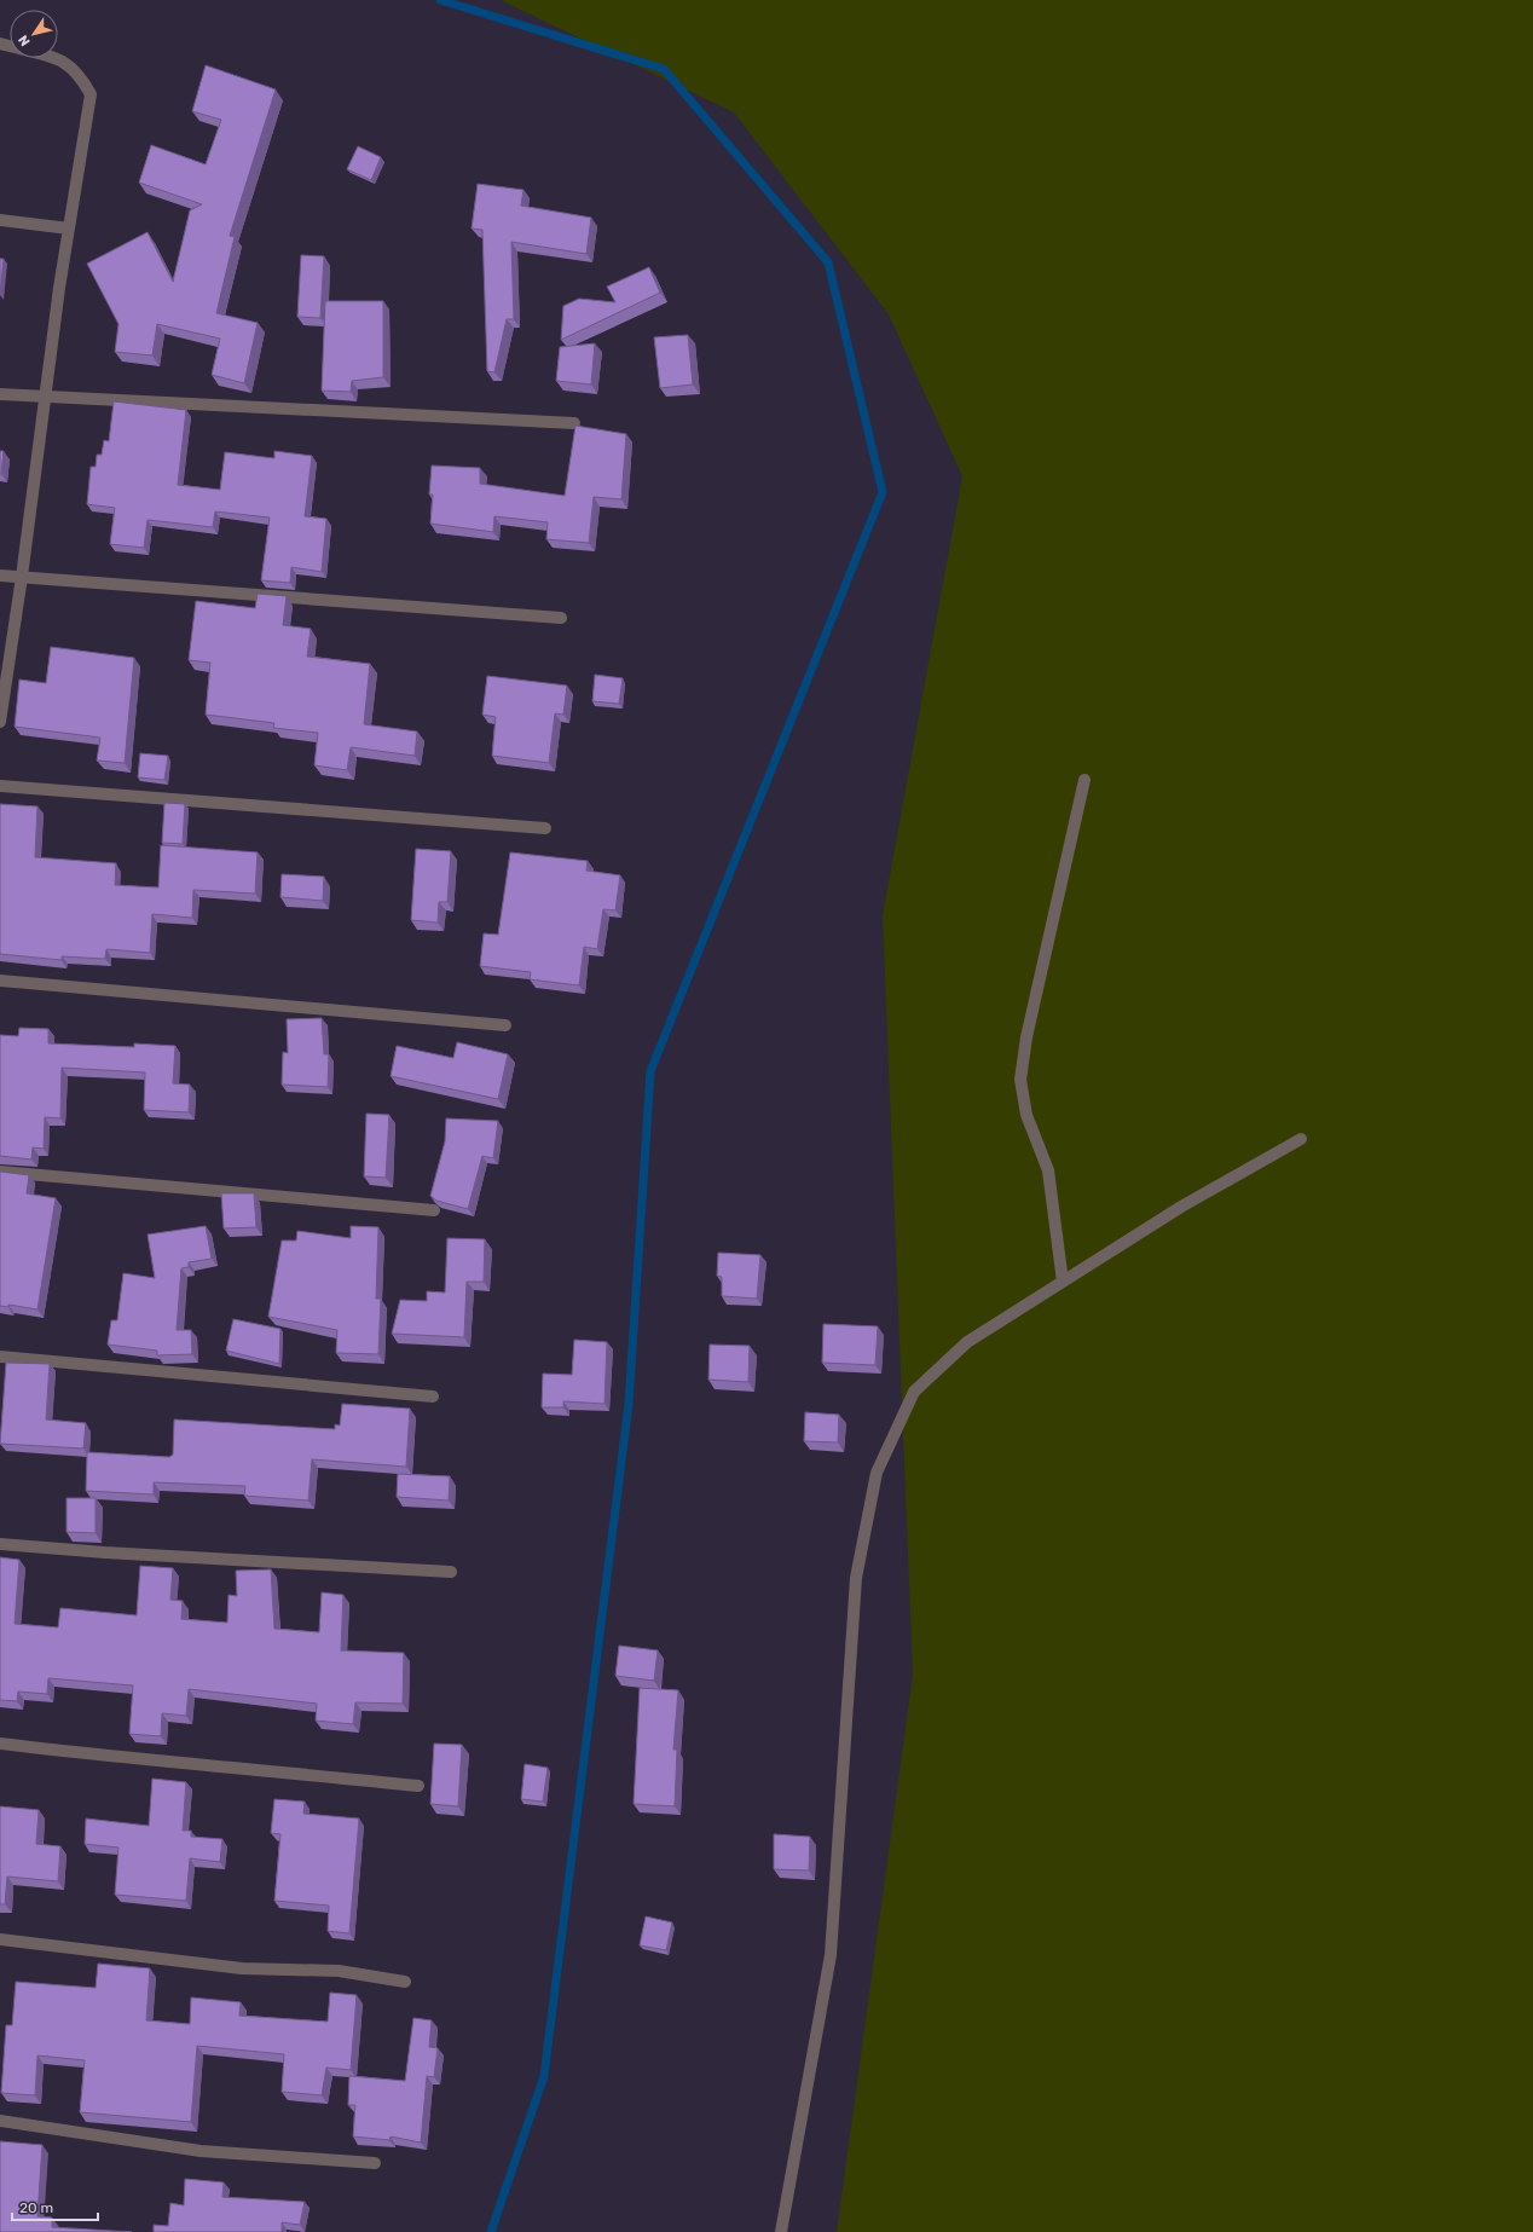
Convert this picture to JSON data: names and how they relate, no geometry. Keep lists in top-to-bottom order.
{
  "scale_bar": "20 m",
  "north": "bottom left"
}
